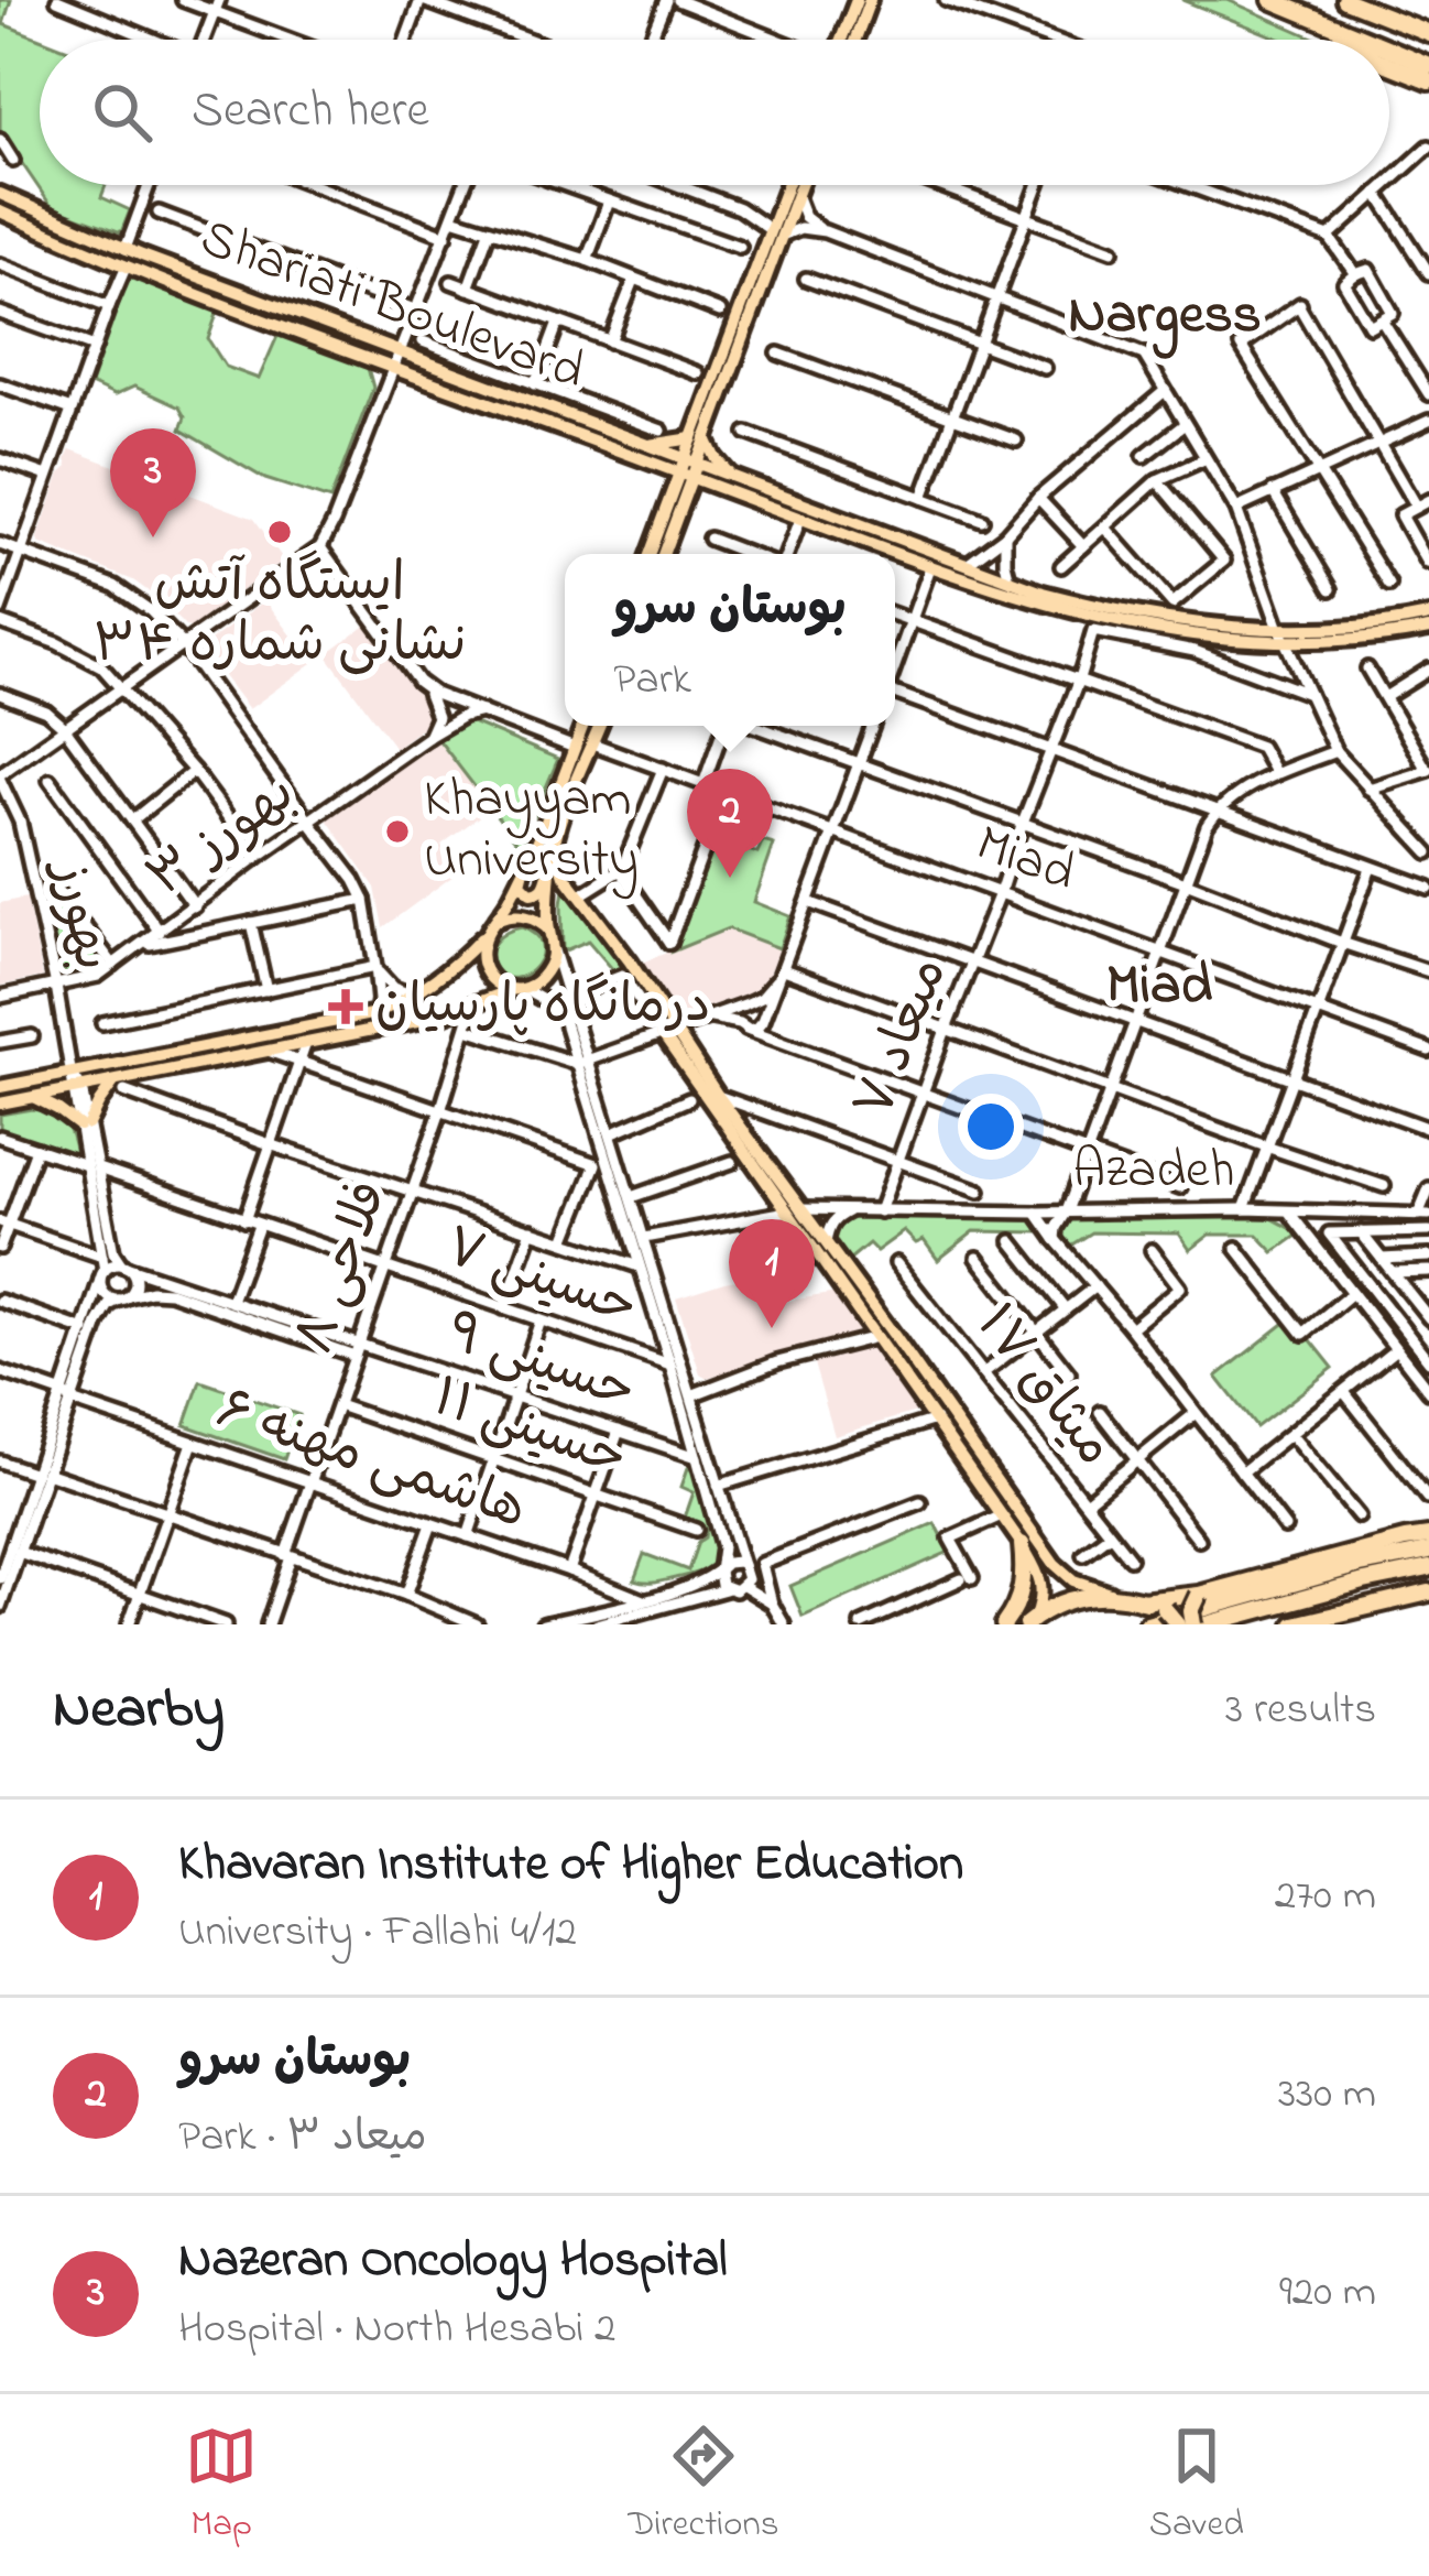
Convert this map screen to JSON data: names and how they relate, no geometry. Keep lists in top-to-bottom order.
{
  "streets": {
    "main road": ["Shariati Boulevard"],
    "street": [
      "بهورز ۳",
      "Miad",
      "بهورز",
      "میعاد ۷",
      "Azadeh",
      "فلاحی ۸",
      "حسینی ۷",
      "حسینی ۹",
      "میثاق ۱۷",
      "حسینی ۱۱",
      "هاشمی مهنه ۶"
    ]
  },
  "crossings": [
    ["بهورز ۳", "بهورز"],
    ["Miad", "میعاد ۷"],
    ["بهورز", "حسینی ۷"],
    ["میعاد ۷", "Azadeh"],
    ["فلاحی ۸", "حسینی ۷"],
    ["فلاحی ۸", "حسینی ۹"],
    ["فلاحی ۸", "حسینی ۱۱"],
    ["فلاحی ۸", "هاشمی مهنه ۶"]
  ],
  "districts": ["Nargess", "Miad"],
  "places": {
    "other": ["ایستگاه آتش نشانی شماره ۳۴", "Khayyam University"],
    "health": ["درمانگاه پارسیان"]
  },
  "page": {
    "search": "Search here",
    "pins": ["3", "2", "1"],
    "popup": ["بوستان سرو", "Park"],
    "heading": ["Nearby", "3 results"],
    "list": [
      {
        "mark": "1",
        "name": "Khavaran Institute of Higher Education",
        "note": "University · Fallahi 4/12",
        "value": "270 m"
      },
      {
        "mark": "2",
        "name": "بوستان سرو",
        "note": "Park · میعاد ۳",
        "value": "330 m"
      },
      {
        "mark": "3",
        "name": "Nazeran Oncology Hospital",
        "note": "Hospital · North Hesabi 2",
        "value": "920 m"
      }
    ],
    "nav": ["Map", "Directions", "Saved"]
  }
}
